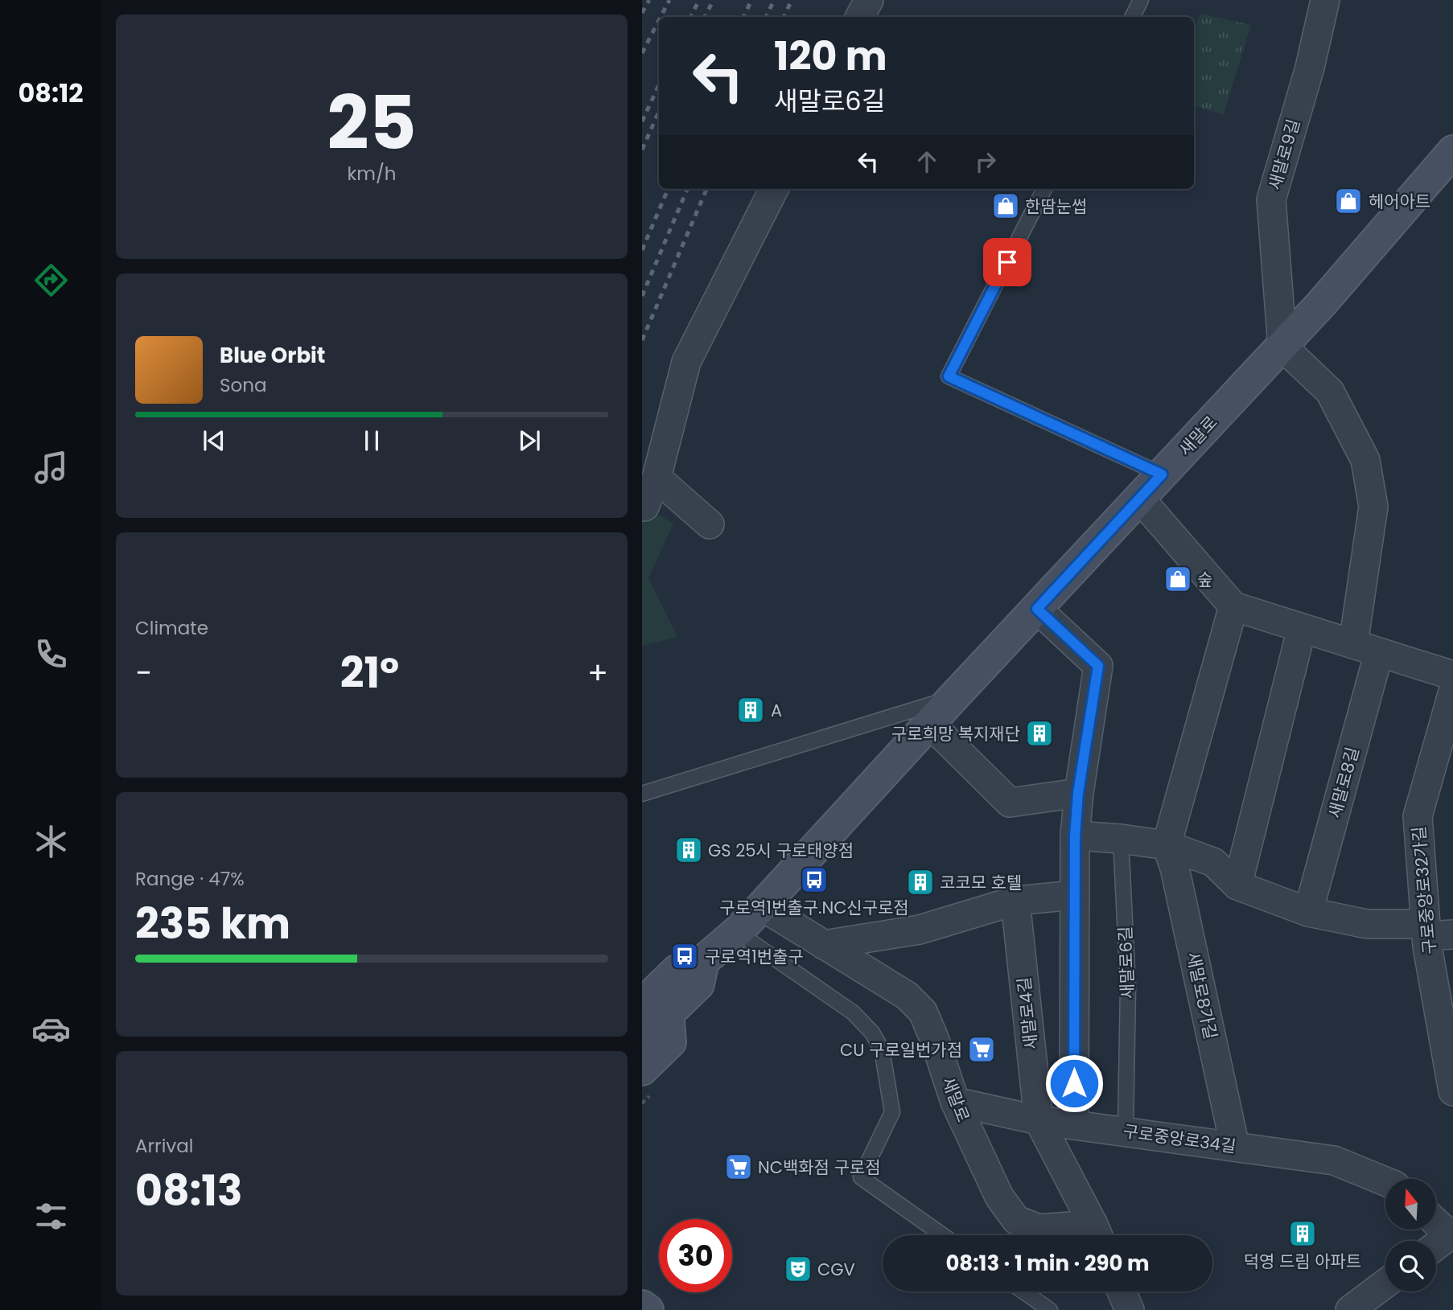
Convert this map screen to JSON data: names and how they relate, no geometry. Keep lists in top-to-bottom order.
{
  "streets": {
    "street": [
      "새말로9길",
      "새말로",
      "새말로8길",
      "구로중앙로32가길",
      "새말로8가길",
      "새말로4길",
      "구로중앙로34길"
    ],
    "lane": ["새말로6길"]
  },
  "crossings": [
    ["새말로9길", "새말로"],
    ["새말로", "새말로4길"],
    ["새말로", "구로중앙로34길"],
    ["새말로6길", "구로중앙로34길"],
    ["새말로8가길", "구로중앙로34길"],
    ["새말로4길", "구로중앙로34길"]
  ],
  "places": {
    "shop": ["헤어아트", "한땀눈썹", "숲"],
    "building": [
      "A",
      "구로희망 복지재단",
      "GS 25시 구로태양점",
      "코코모 호텔",
      "덕영 드림 아파트"
    ],
    "bus stop": ["구로역1번출구.NC신구로점", "구로역1번출구"],
    "supermarket": ["CU 구로일번가점", "NC백화점 구로점"],
    "theatre": ["CGV"]
  },
  "north": "top",
  "page": {
    "tabs": "08:12",
    "tile": [
      ["25", "km/h"],
      "Climate",
      ["Range · 47%", "235 km"],
      ["Arrival", "08:13"]
    ],
    "turn": ["120 m", "새말로6길"],
    "song": ["Blue Orbit", "Sona"],
    "heat": ["−", "21°", "+"],
    "limit": "30",
    "trip": "08:13 · 1 min · 290 m"
  }
}
